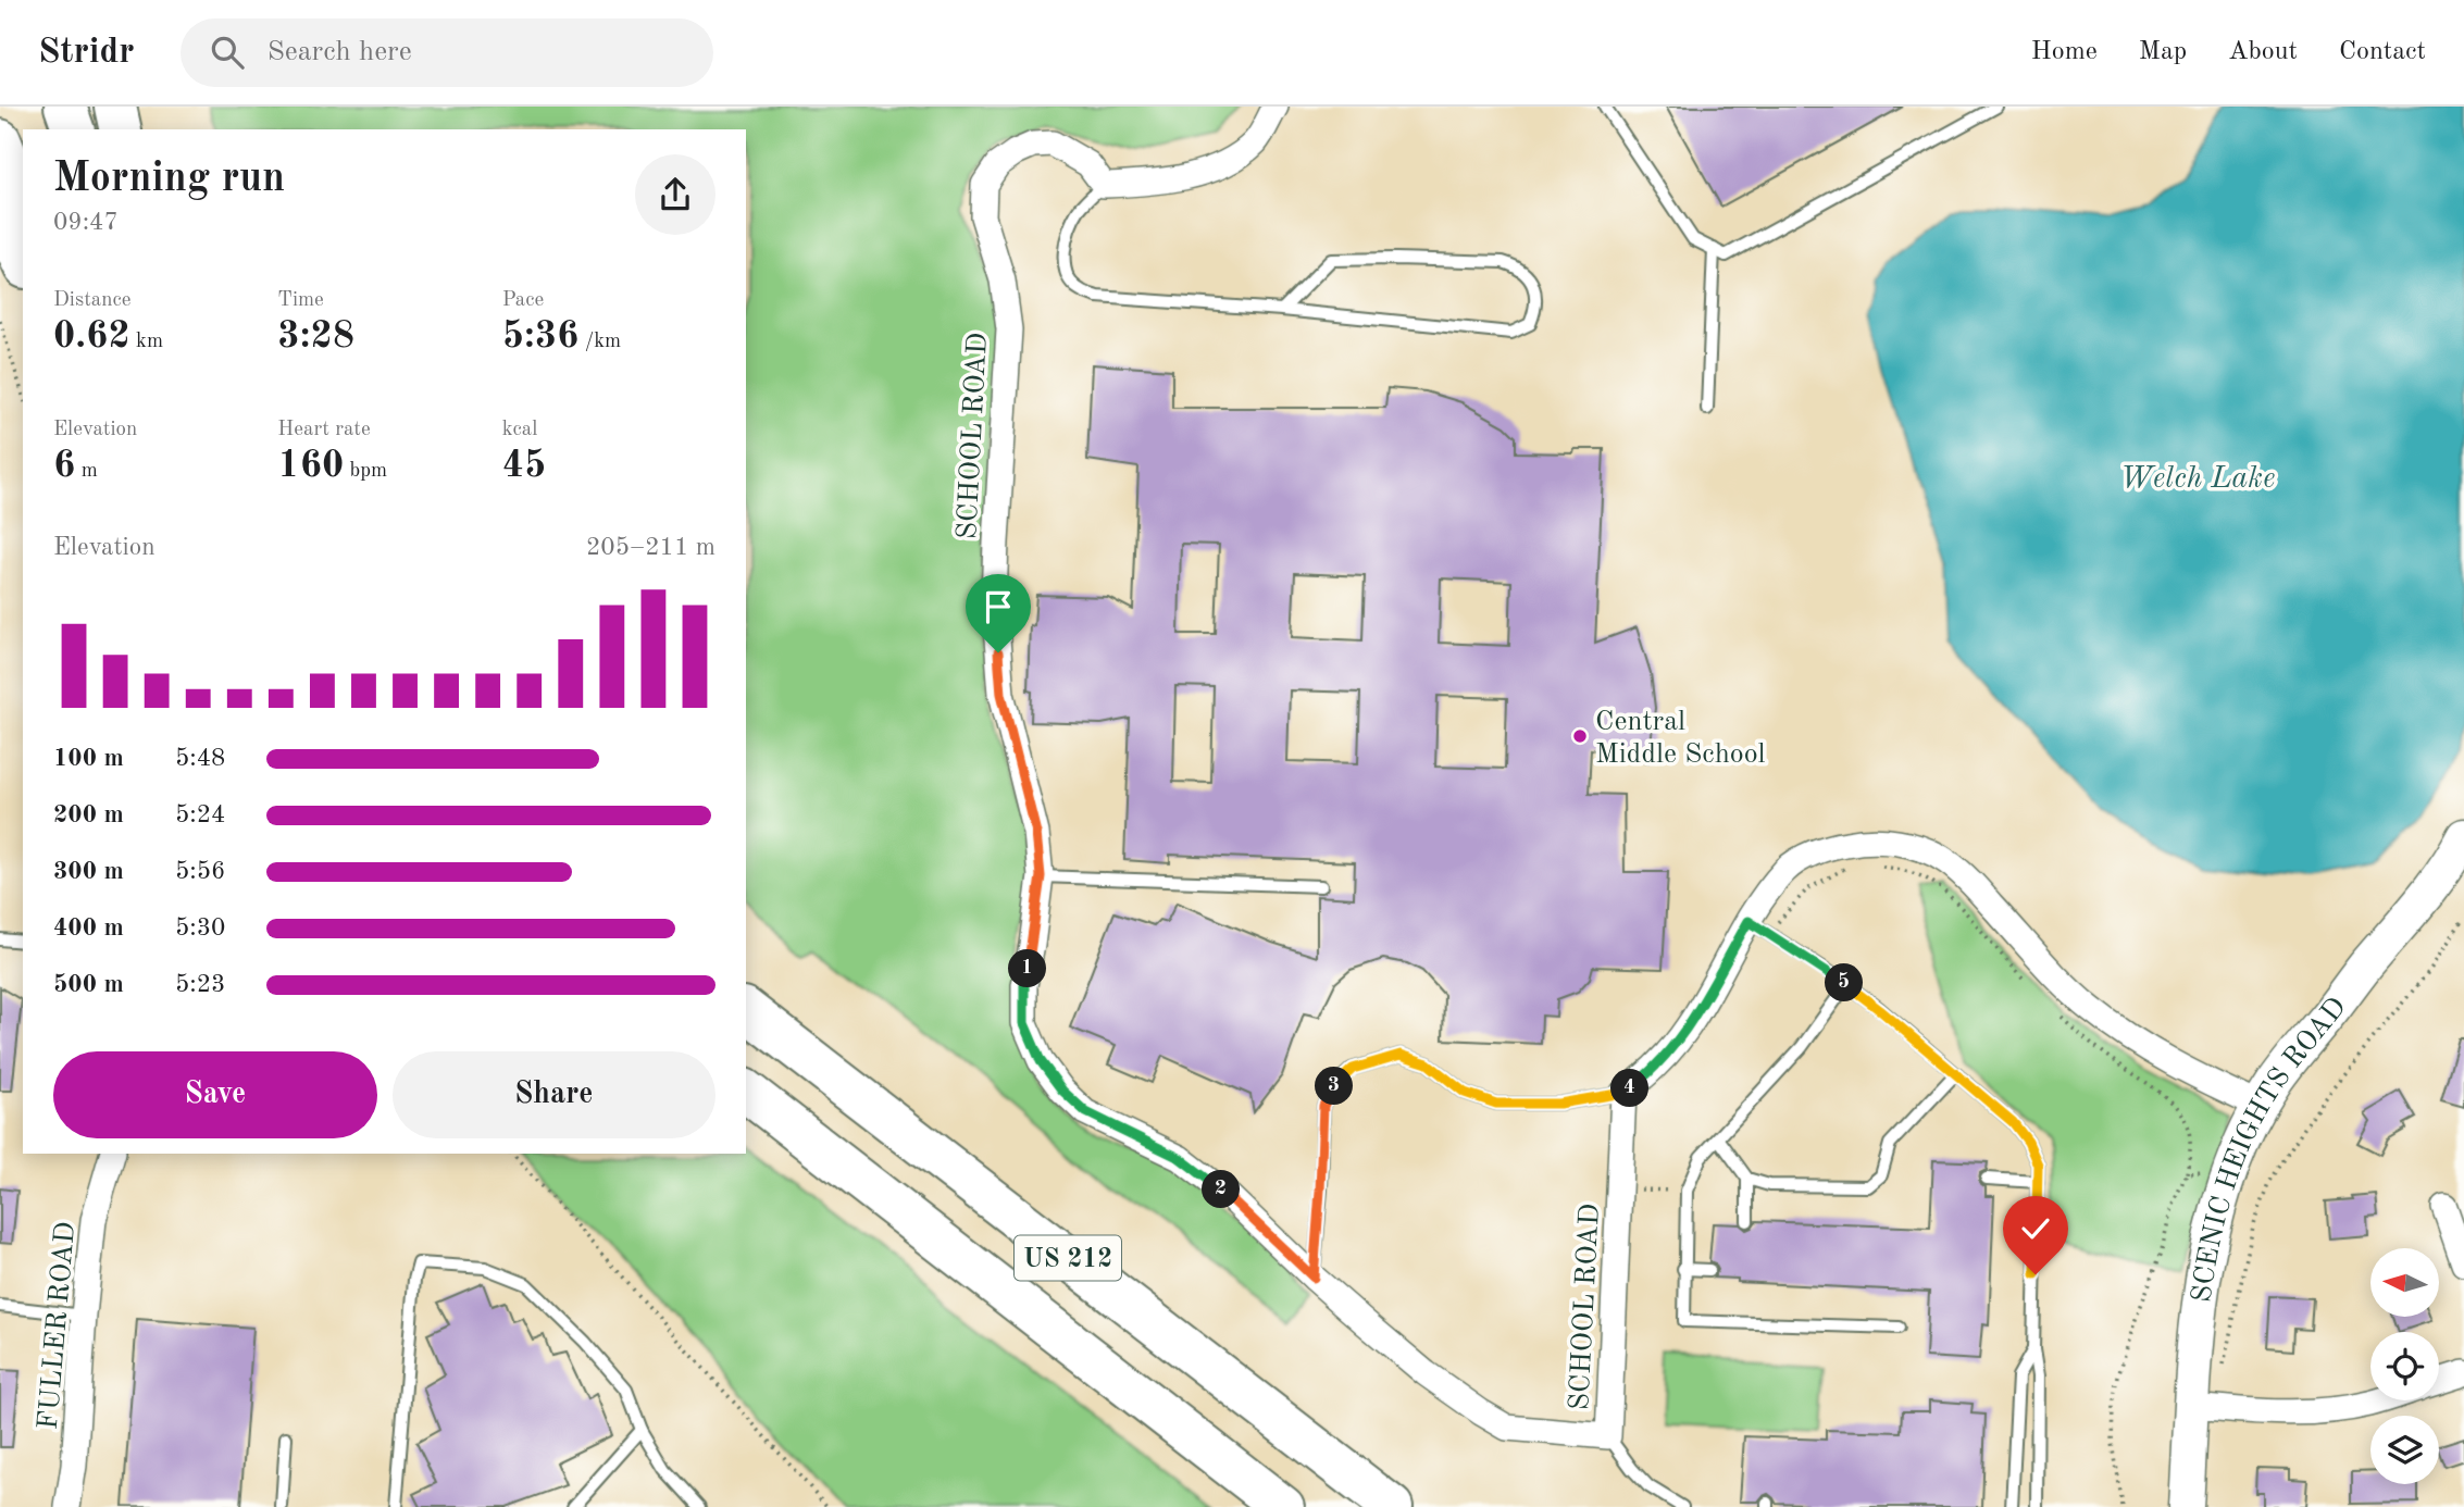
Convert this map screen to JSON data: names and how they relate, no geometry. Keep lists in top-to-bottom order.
{
  "streets": {
    "highway": ["US 212"],
    "street": ["SCHOOL ROAD", "SCENIC HEIGHTS ROAD", "FULLER ROAD"]
  },
  "water": ["Welch Lake"],
  "places": ["Central Middle School"],
  "north": "left",
  "page": {
    "header": "Stridr",
    "search": "Search here",
    "nav": [
      "Home",
      "Map",
      "About",
      "Contact"
    ],
    "heading": ["Morning run", "09:47"],
    "stats": [
      ["Distance", "0.62 km"],
      ["Time", "3:28"],
      ["Pace", "5:36 /km"],
      ["Elevation", "6 m"],
      ["Heart rate", "160 bpm"],
      ["kcal", "45"]
    ],
    "chart": ["Elevation", "205–211 m"],
    "list": [
      {
        "name": "100 m",
        "note": "5:48"
      },
      {
        "name": "200 m",
        "note": "5:24"
      },
      {
        "name": "300 m",
        "note": "5:56"
      },
      {
        "name": "400 m",
        "note": "5:30"
      },
      {
        "name": "500 m",
        "note": "5:23"
      }
    ],
    "pins": [
      "1",
      "5",
      "3",
      "4",
      "2"
    ],
    "buttons": ["Save", "Share"]
  }
}
